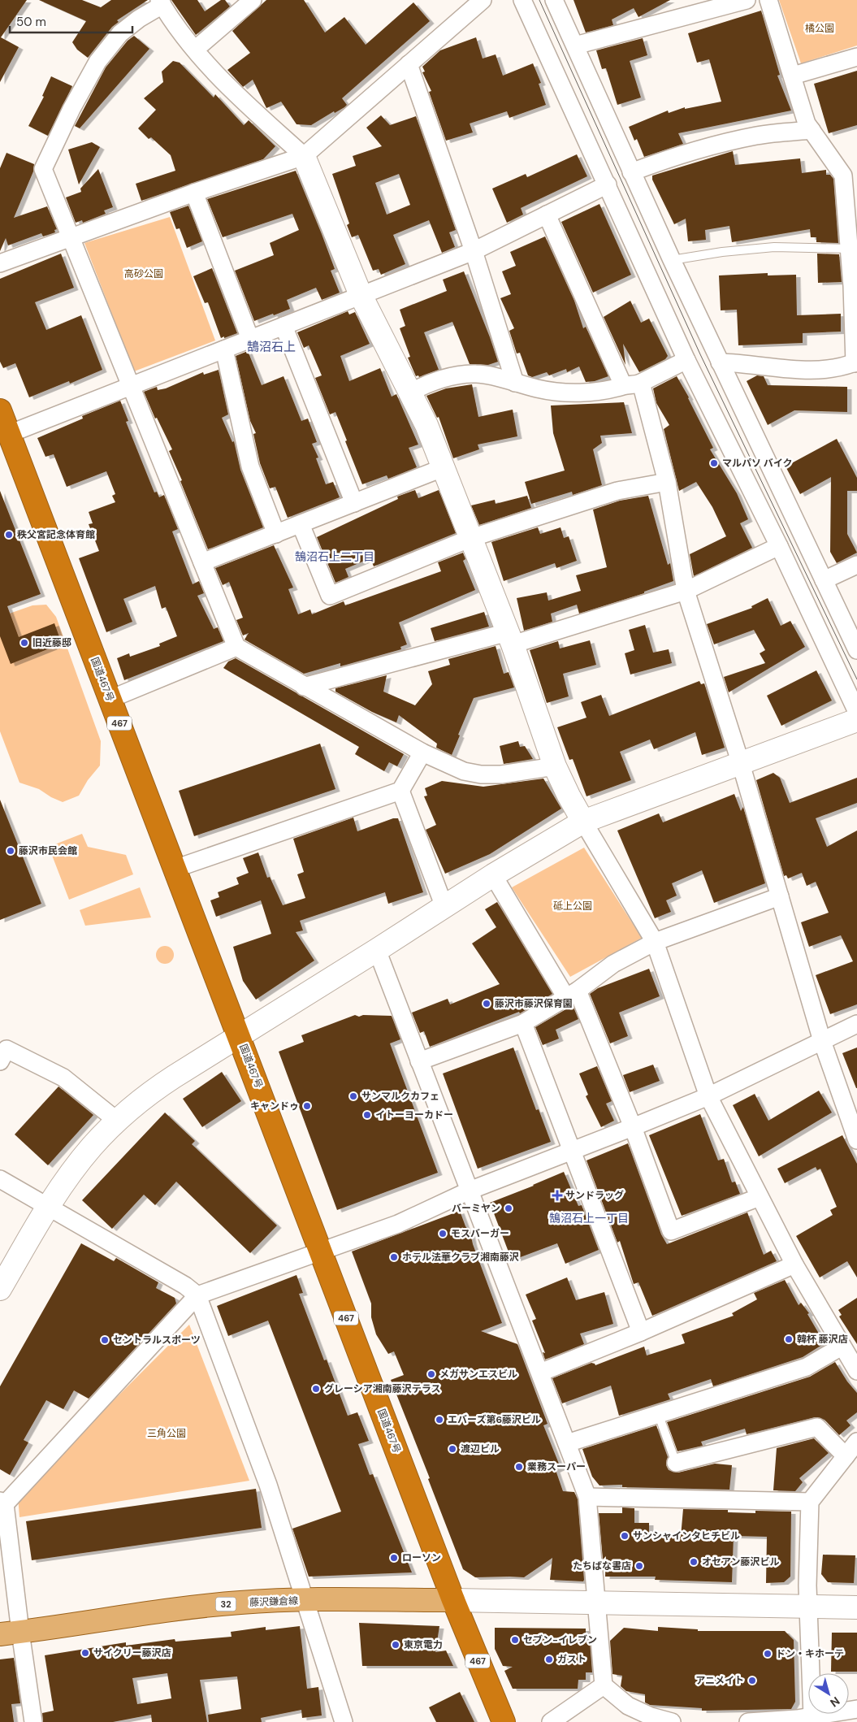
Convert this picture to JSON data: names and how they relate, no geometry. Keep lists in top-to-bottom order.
{
  "streets": {
    "highway": ["国道467号", "467"],
    "main road": ["藤沢鎌倉線", "32"]
  },
  "crossings": [
    ["国道467号", "藤沢鎌倉線"]
  ],
  "districts": ["鵠沼石上", "鵠沼石上二丁目", "鵠沼石上一丁目"],
  "parks": [
    "橘公園",
    "高砂公園",
    "砥上公園",
    "三角公園"
  ],
  "places": {
    "other": [
      "マルパソ バイク",
      "秩父宮記念体育館",
      "旧近藤邸",
      "藤沢市民会館",
      "藤沢市藤沢保育園",
      "サンマルクカフェ",
      "キャンドゥ",
      "イトーヨーカドー",
      "バーミヤン",
      "モスバーガー",
      "ホテル法華クラブ湘南藤沢",
      "韓杯 藤沢店",
      "セントラルスポーツ",
      "メガサンエスビル",
      "グレーシア湘南藤沢テラス",
      "エバーズ第6藤沢ビル",
      "渡辺ビル",
      "業務スーパー",
      "サンシャインタヒチビル",
      "ローソン",
      "オセアン藤沢ビル",
      "たちばな書店",
      "セブン-イレブン",
      "東京電力",
      "サイクリー藤沢店",
      "ドン・キホーテ",
      "ガスト",
      "アニメイト"
    ],
    "health": ["サンドラッグ"]
  },
  "scale_bar": "50 m",
  "north": "bottom right"
}
